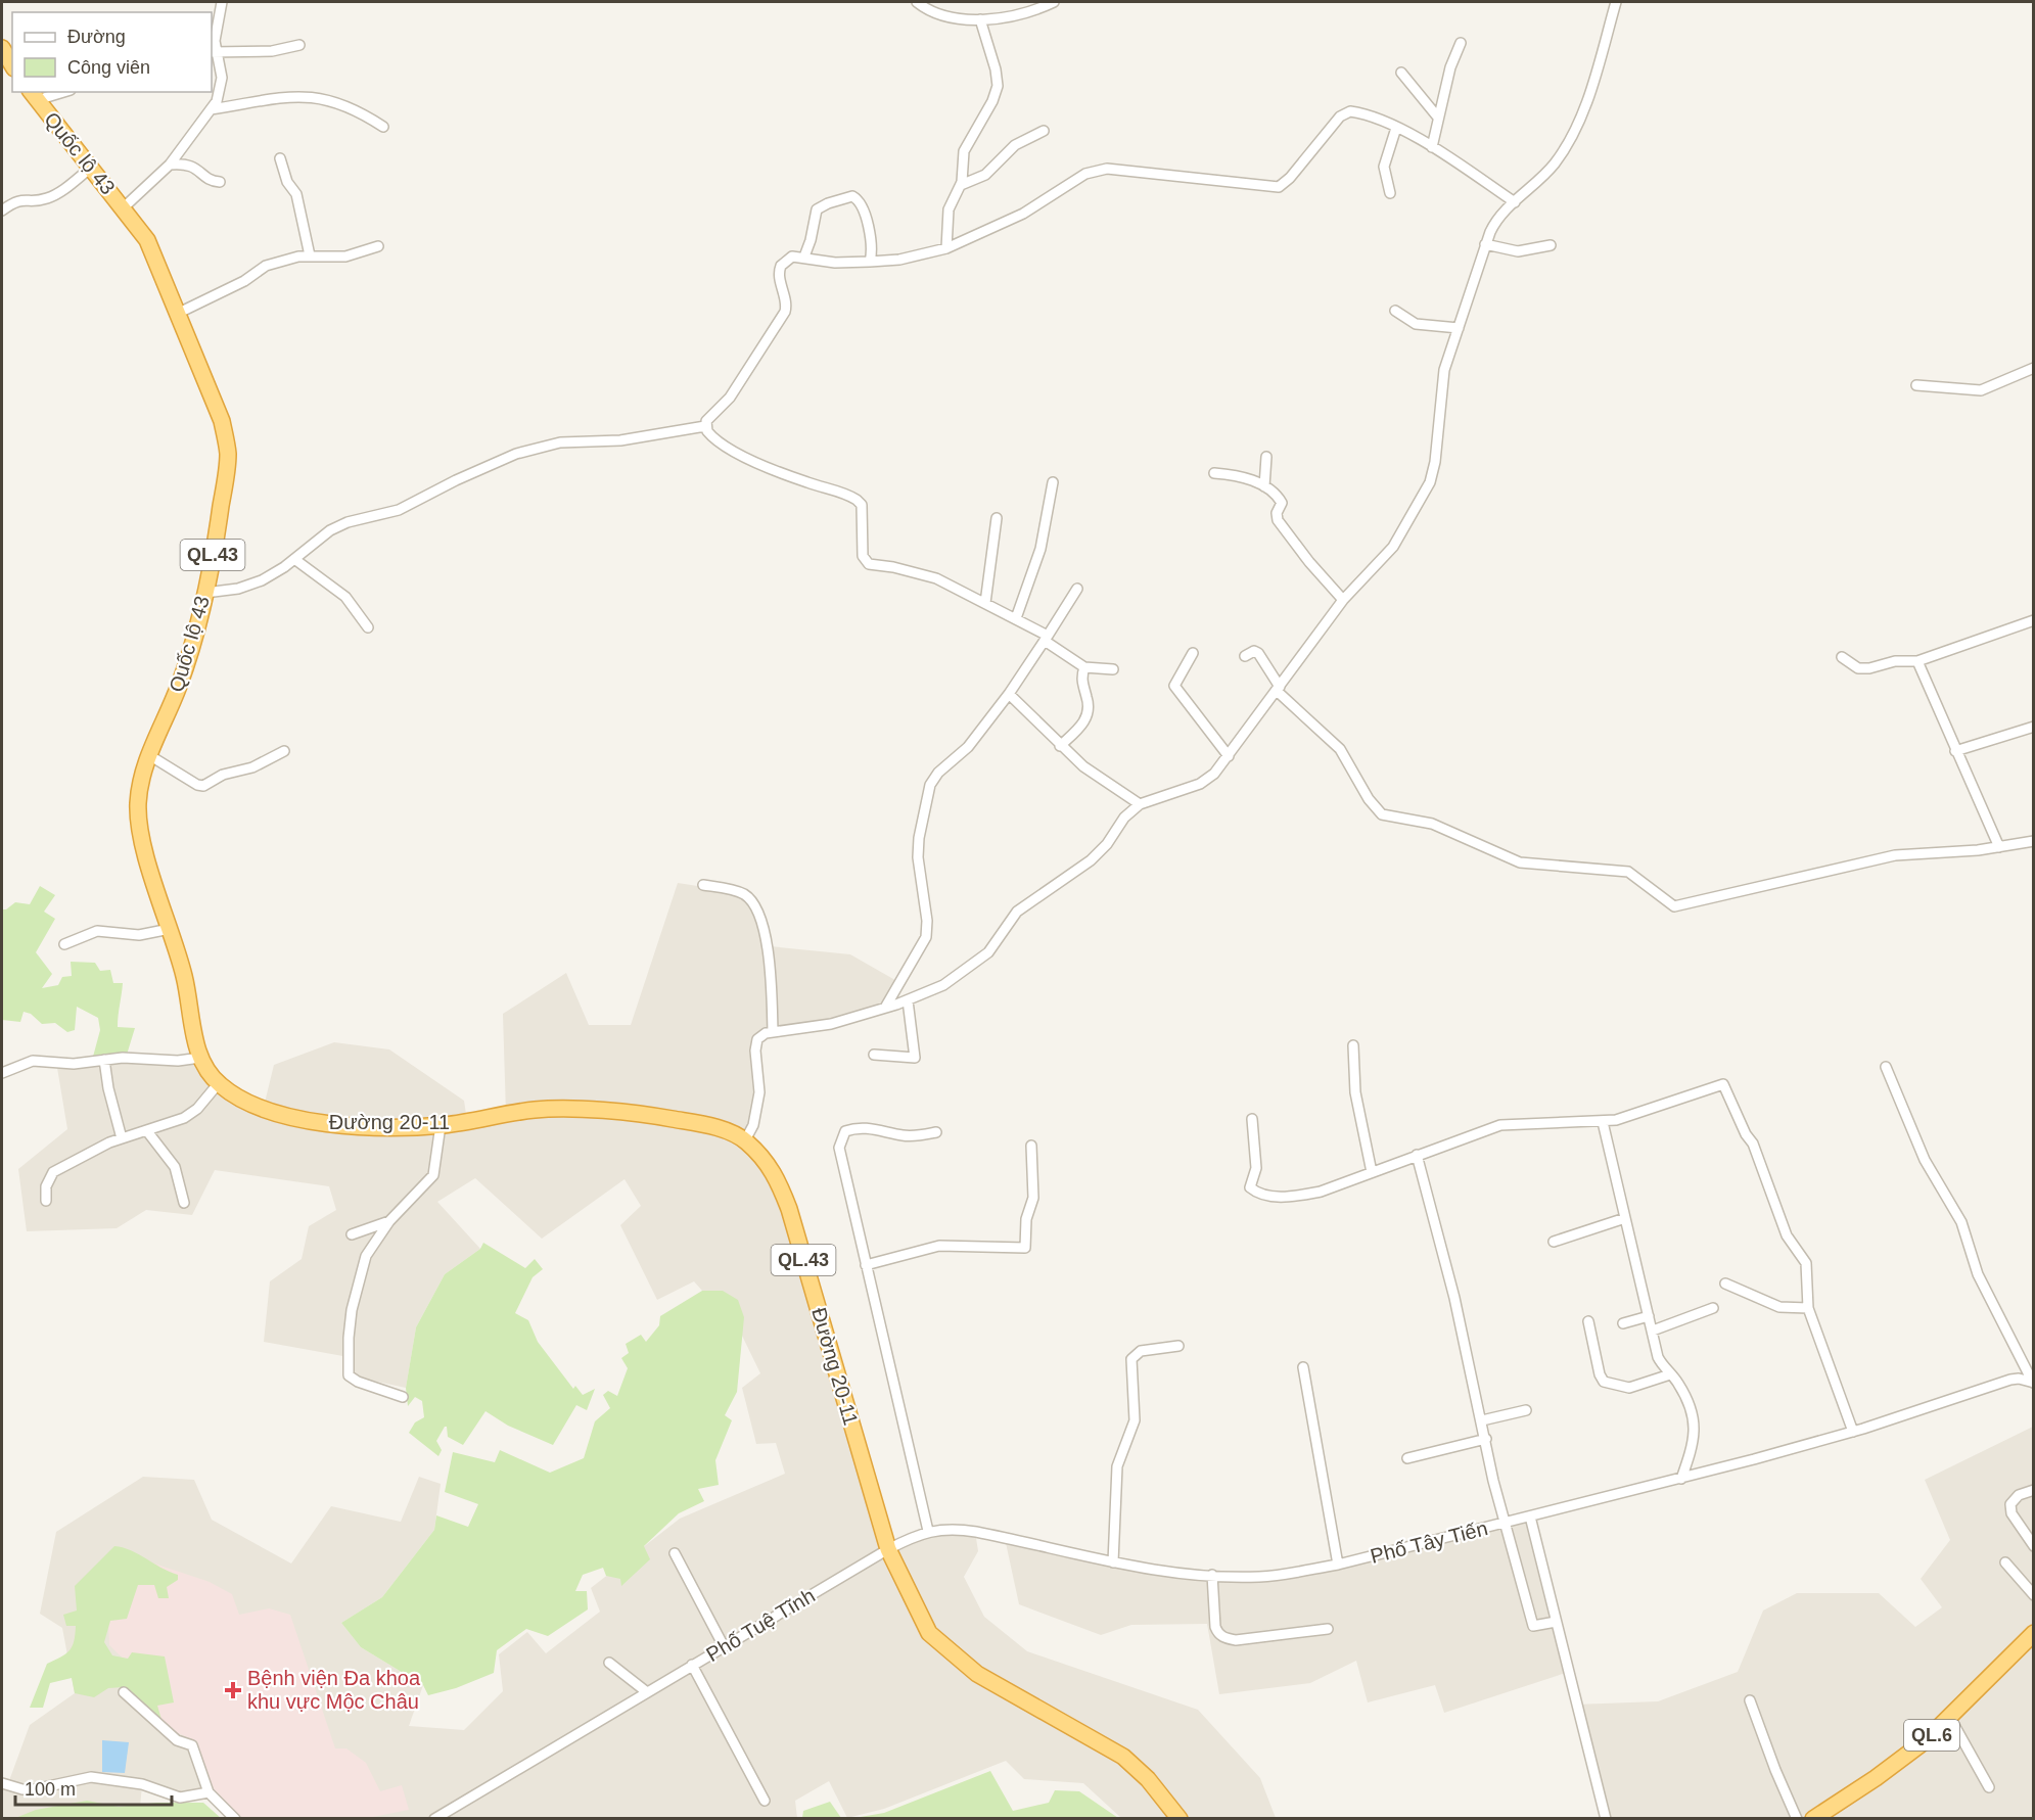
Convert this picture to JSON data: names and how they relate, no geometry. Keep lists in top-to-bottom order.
{
  "streets": {
    "highway": [
      "Quốc lộ 43",
      "QL.43",
      "Đường 20-11",
      "QL.6"
    ],
    "street": ["Phố Tây Tiến", "Phố Tuệ Tĩnh"]
  },
  "crossings": [
    ["Quốc lộ 43", "Đường 20-11"],
    ["Đường 20-11", "Phố Tuệ Tĩnh"]
  ],
  "places": {
    "health": ["Bệnh viện Đa khoa khu vực Mộc Châu"]
  },
  "legend": ["Đường", "Công viên"],
  "scale_bar": "100 m"
}
